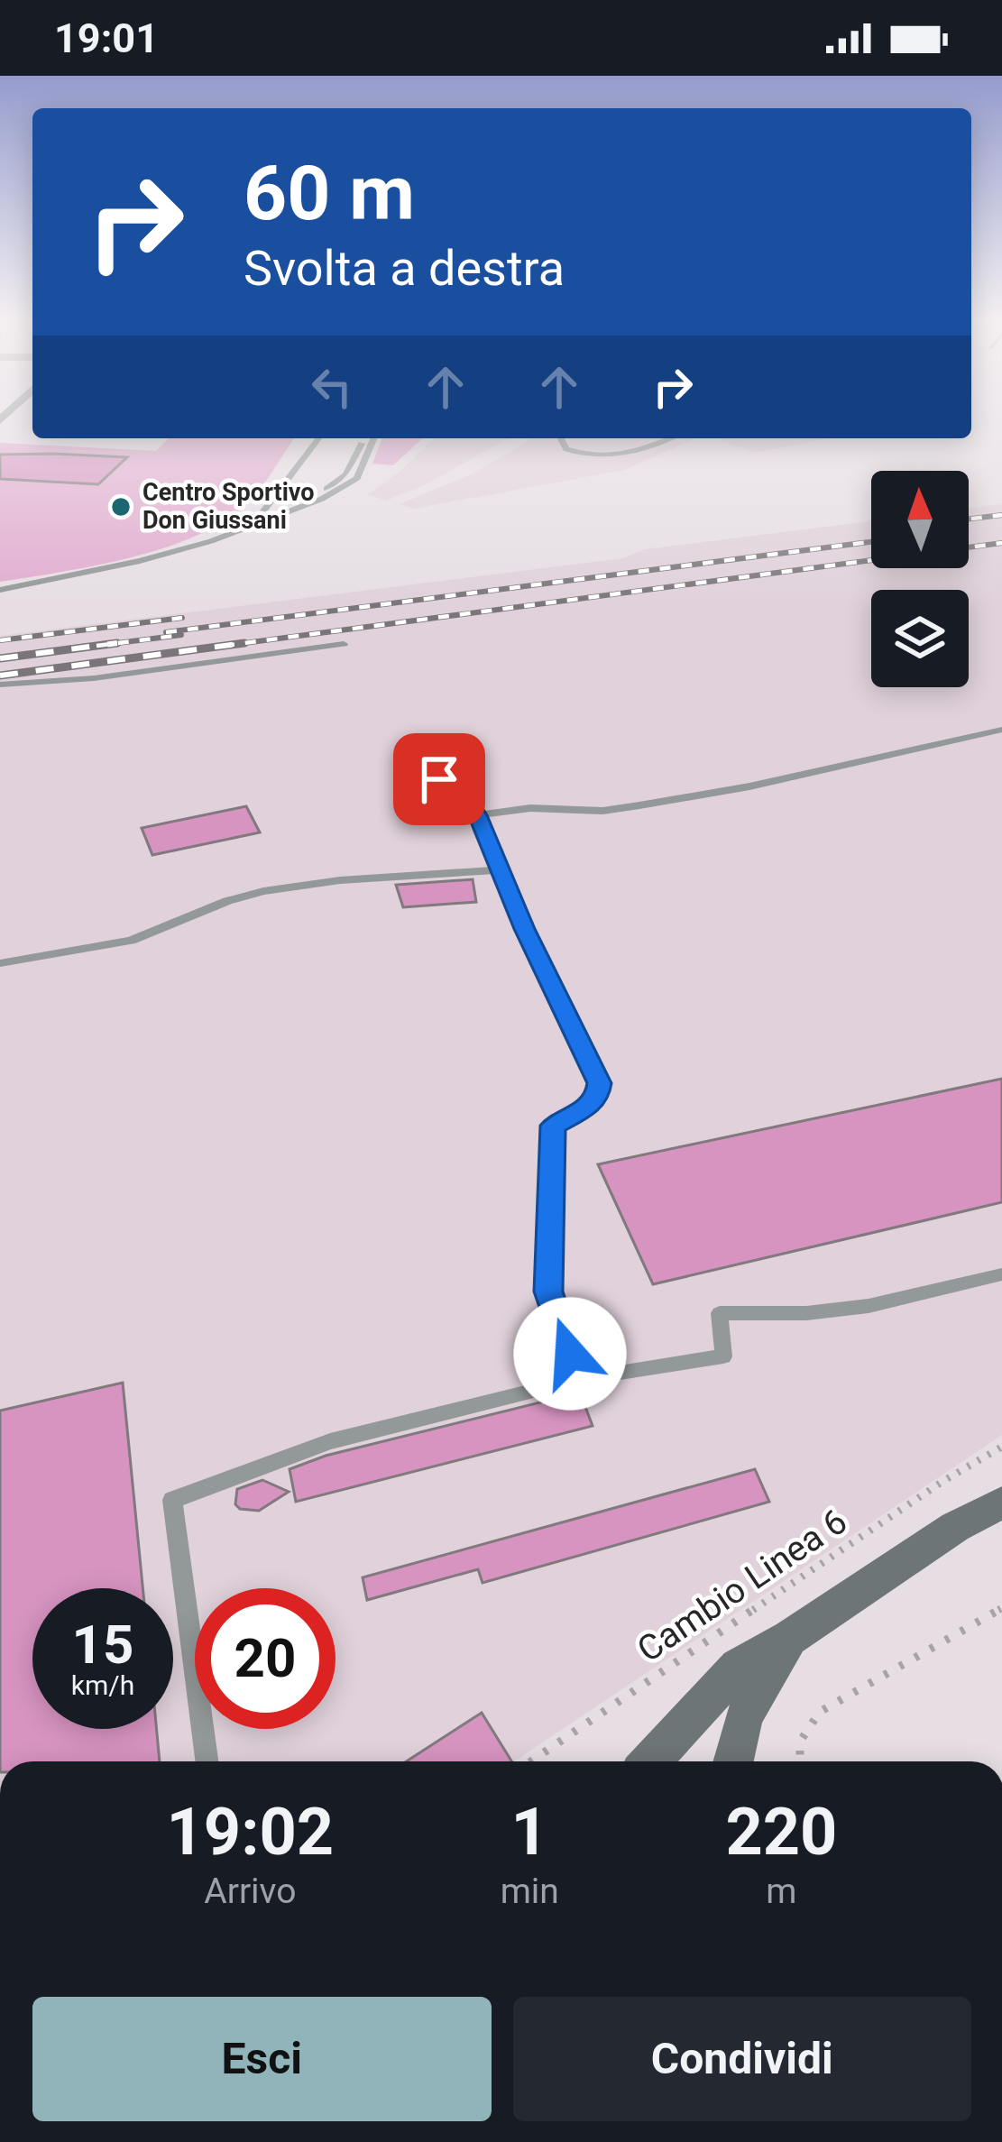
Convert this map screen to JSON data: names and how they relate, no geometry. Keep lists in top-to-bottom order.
{
  "streets": {
    "path": ["Cambio Linea 6"]
  },
  "places": ["Centro Sportivo Don Giussani"],
  "north": "top",
  "page": {
    "status": "19:01",
    "turn": ["60 m", "Svolta a destra"],
    "speed": "15 km/h",
    "limit": "20",
    "eta": [
      "19:02",
      "Arrivo",
      "1",
      "min",
      "220",
      "m"
    ],
    "buttons": ["Esci", "Condividi"]
  }
}
